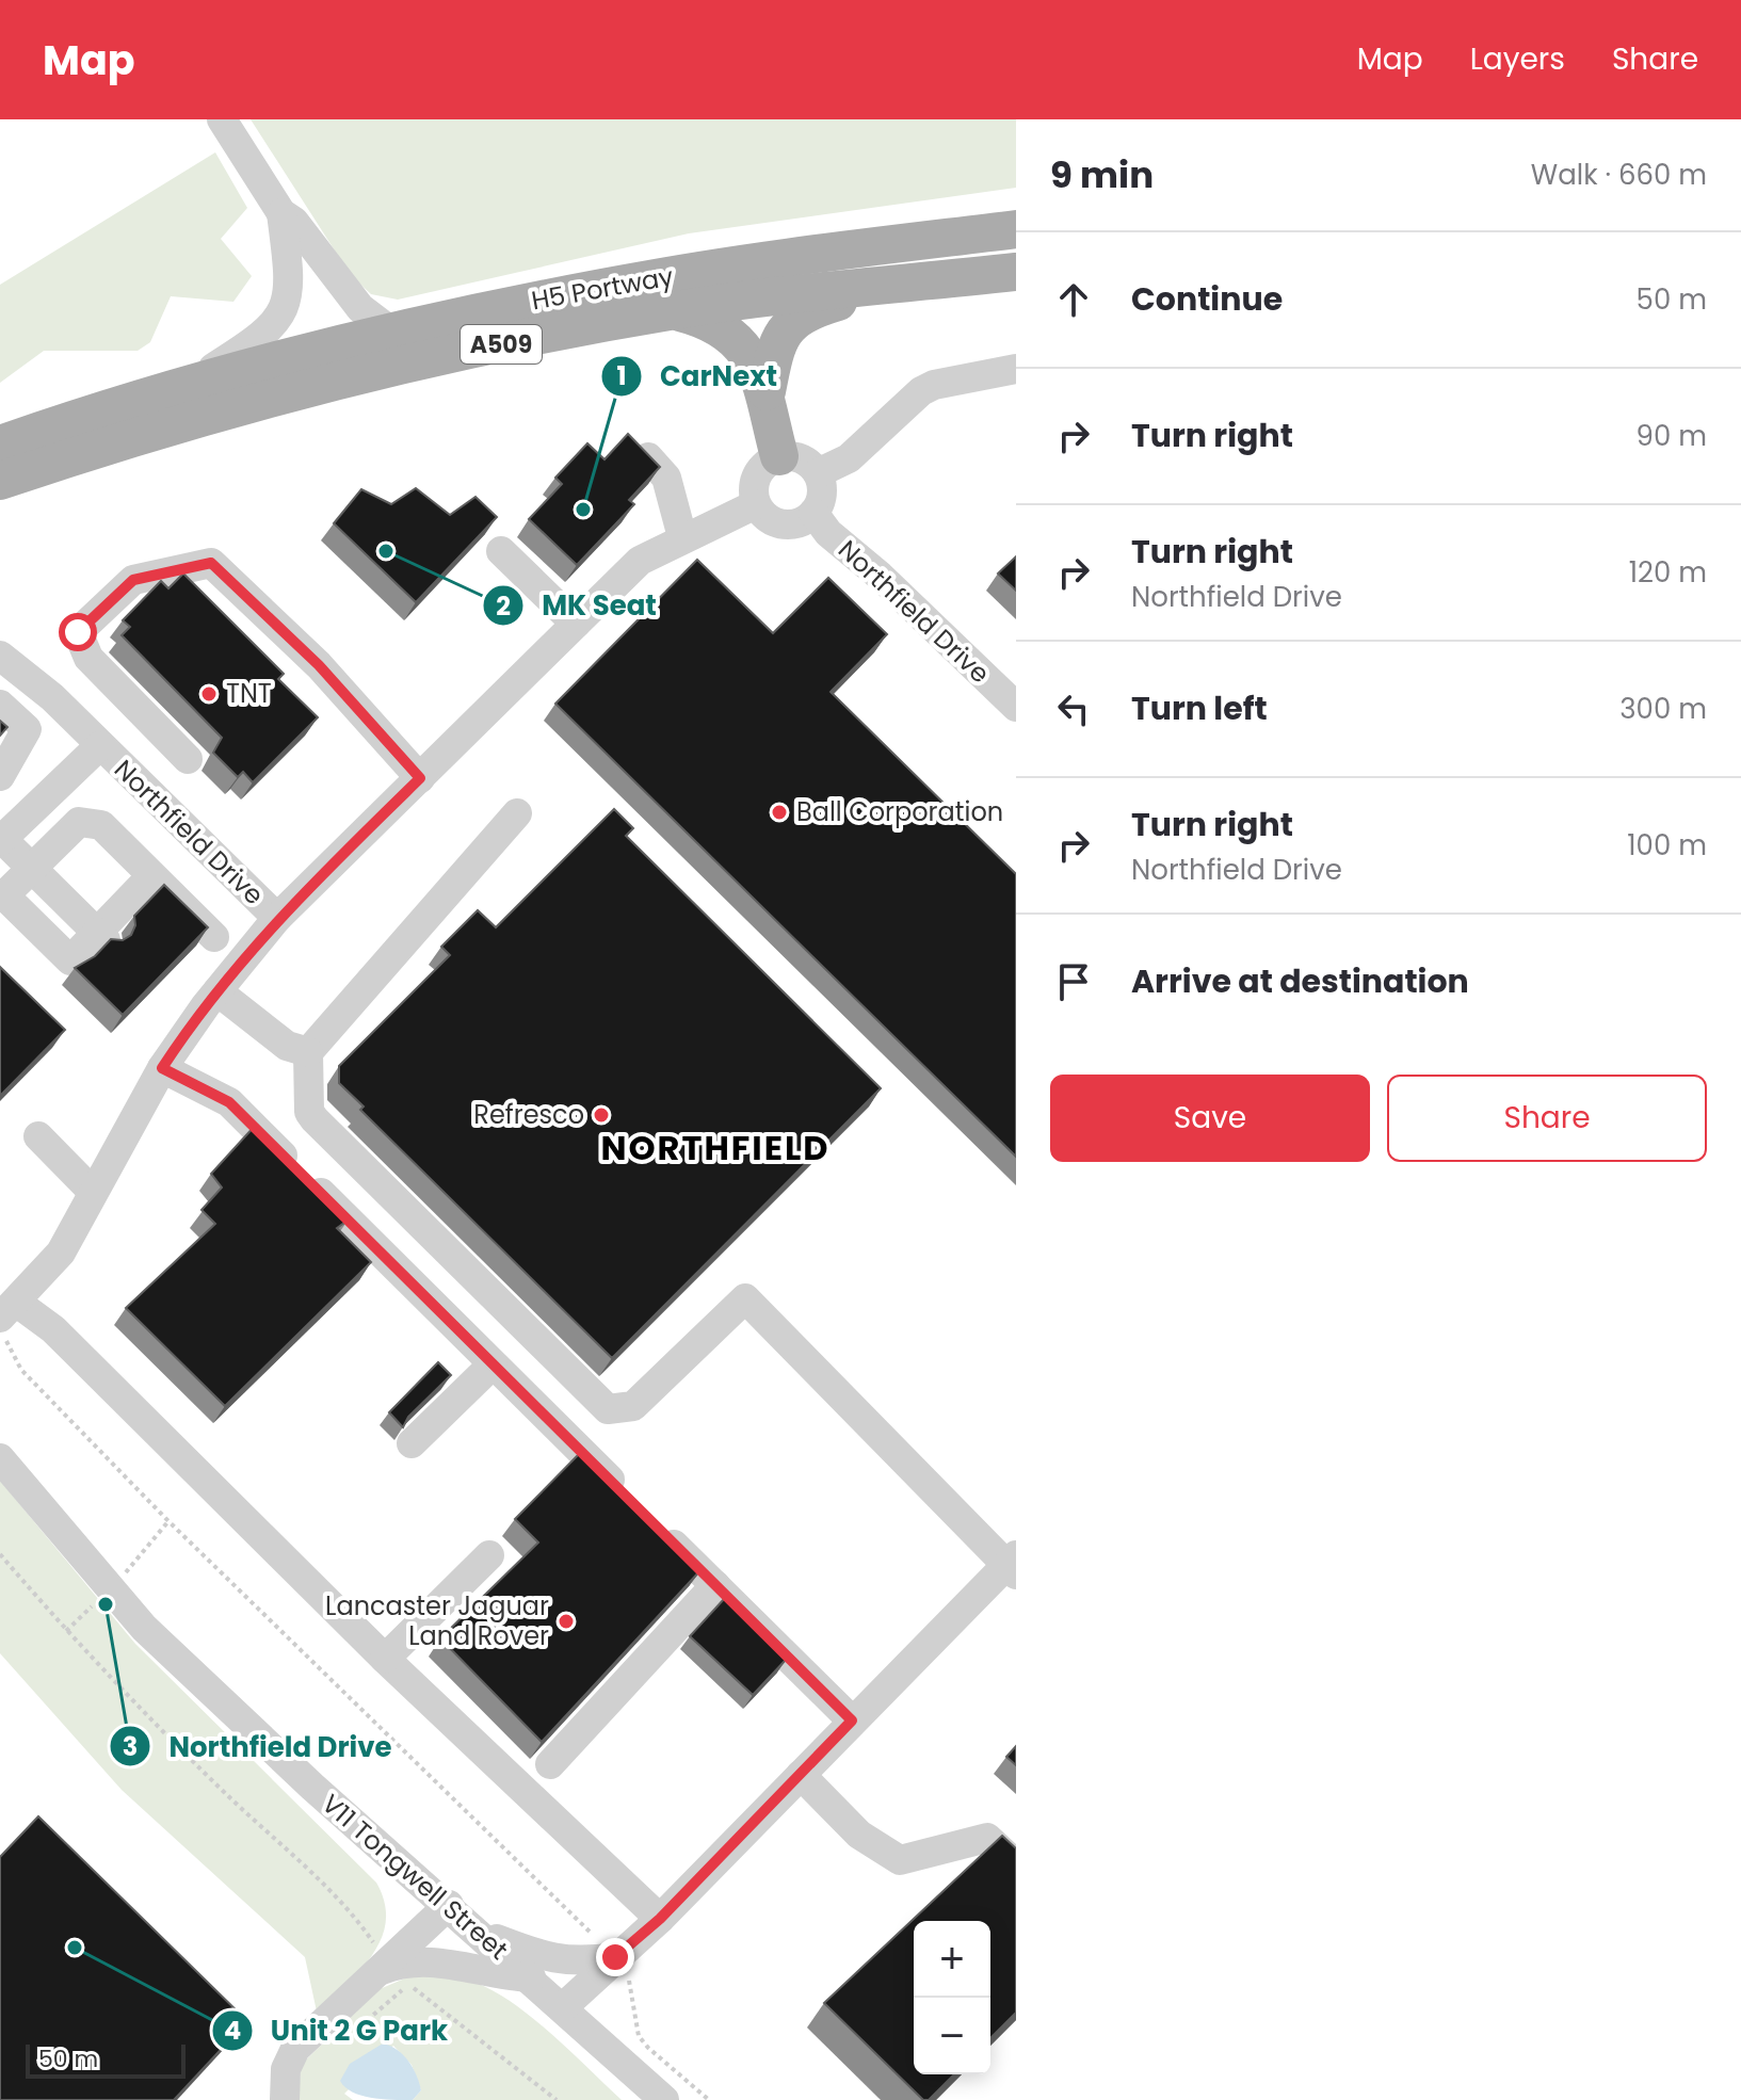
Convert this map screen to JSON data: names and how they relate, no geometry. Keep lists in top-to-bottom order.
{
  "streets": {
    "main road": ["H5 Portway", "A509"],
    "street": ["Northfield Drive", "V11 Tongwell Street"]
  },
  "crossings": [
    ["H5 Portway", "A509"]
  ],
  "districts": ["NORTHFIELD"],
  "places": [
    "CarNext",
    "MK Seat",
    "TNT",
    "Ball Corporation",
    "Refresco",
    "Northfield Drive",
    "Lancaster Jaguar Land Rover",
    "Unit 2 G Park"
  ],
  "scale_bar": "50 m",
  "page": {
    "header": "Map",
    "nav": ["Map", "Layers", "Share"],
    "heading": ["9 min", "Walk · 660 m"],
    "list": [
      ["Continue", "50 m"],
      ["Turn right", "90 m"],
      ["Turn right", "Northfield Drive", "120 m"],
      ["Turn left", "300 m"],
      ["Turn right", "Northfield Drive", "100 m"],
      "Arrive at destination"
    ],
    "buttons": ["Save", "Share"],
    "map_buttons": ["+", "−"],
    "scale": "50 m"
  }
}
